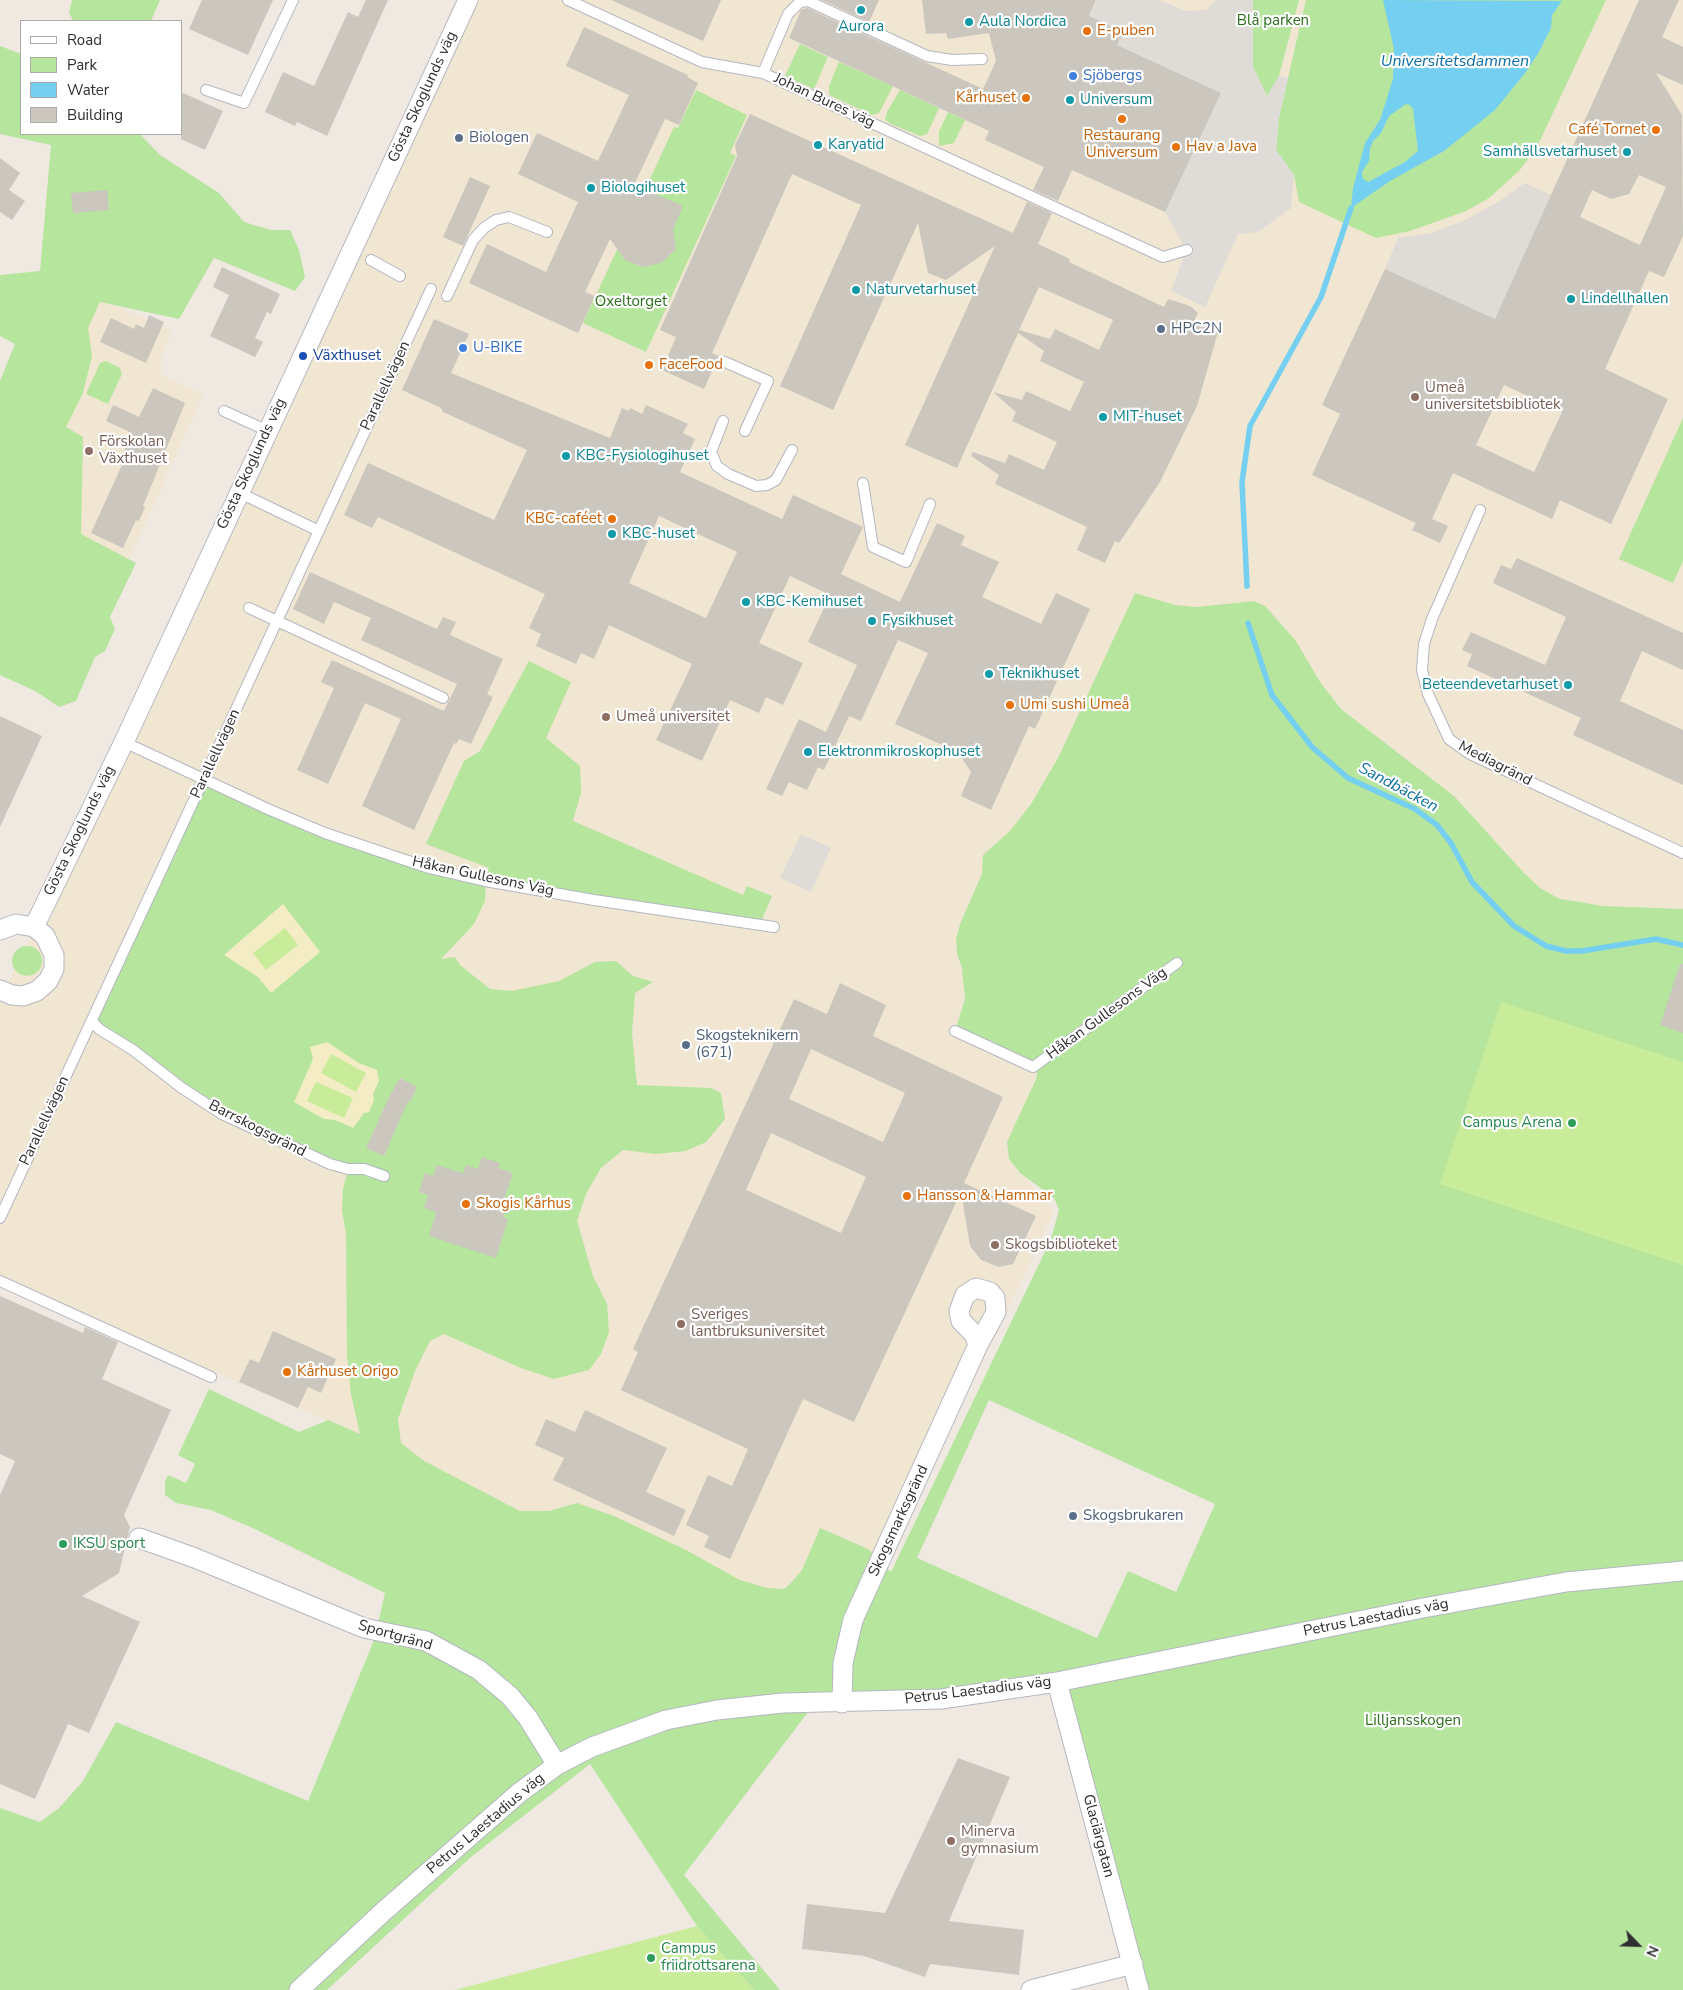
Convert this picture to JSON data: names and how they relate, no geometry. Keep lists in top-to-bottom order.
{
  "streets": {
    "street": [
      "Gösta Skoglunds väg",
      "Skogsmarksgränd",
      "Petrus Laestadius väg",
      "Sportgränd",
      "Glaciärgatan"
    ],
    "lane": [
      "Johan Bures väg",
      "Parallellvägen",
      "Mediagränd",
      "Håkan Gullesons Väg",
      "Barrskogsgränd"
    ]
  },
  "crossings": [
    ["Gösta Skoglunds väg", "Håkan Gullesons Väg"],
    ["Parallellvägen", "Håkan Gullesons Väg"],
    ["Parallellvägen", "Barrskogsgränd"],
    ["Skogsmarksgränd", "Petrus Laestadius väg"],
    ["Petrus Laestadius väg", "Sportgränd"],
    ["Petrus Laestadius väg", "Glaciärgatan"]
  ],
  "water": ["Universitetsdammen", "Sandbäcken"],
  "parks": ["Blå parken", "Oxeltorget", "Lilljansskogen"],
  "places": [
    "Aurora",
    "Aula Nordica",
    "E-puben",
    "Sjöbergs",
    "Kårhuset",
    "Universum",
    "Restaurang Universum",
    "Café Tornet",
    "Biologen",
    "Karyatid",
    "Hav a Java",
    "Samhällsvetarhuset",
    "Biologihuset",
    "Naturvetarhuset",
    "Lindellhallen",
    "HPC2N",
    "U-BIKE",
    "Växthuset",
    "FaceFood",
    "Umeå universitetsbibliotek",
    "MIT-huset",
    "Förskolan Växthuset",
    "KBC-Fysiologihuset",
    "KBC-caféet",
    "KBC-huset",
    "KBC-Kemihuset",
    "Fysikhuset",
    "Teknikhuset",
    "Beteendevetarhuset",
    "Umi sushi Umeå",
    "Umeå universitet",
    "Elektronmikroskophuset",
    "Skogsteknikern (671)",
    "Campus Arena",
    "Hansson & Hammar",
    "Skogis Kårhus",
    "Skogsbiblioteket",
    "Sveriges lantbruksuniversitet",
    "Kårhuset Origo",
    "Skogsbrukaren",
    "IKSU sport",
    "Minerva gymnasium",
    "Campus friidrottsarena"
  ],
  "legend": [
    "Road",
    "Park",
    "Water",
    "Building"
  ],
  "north": "bottom right"
}
